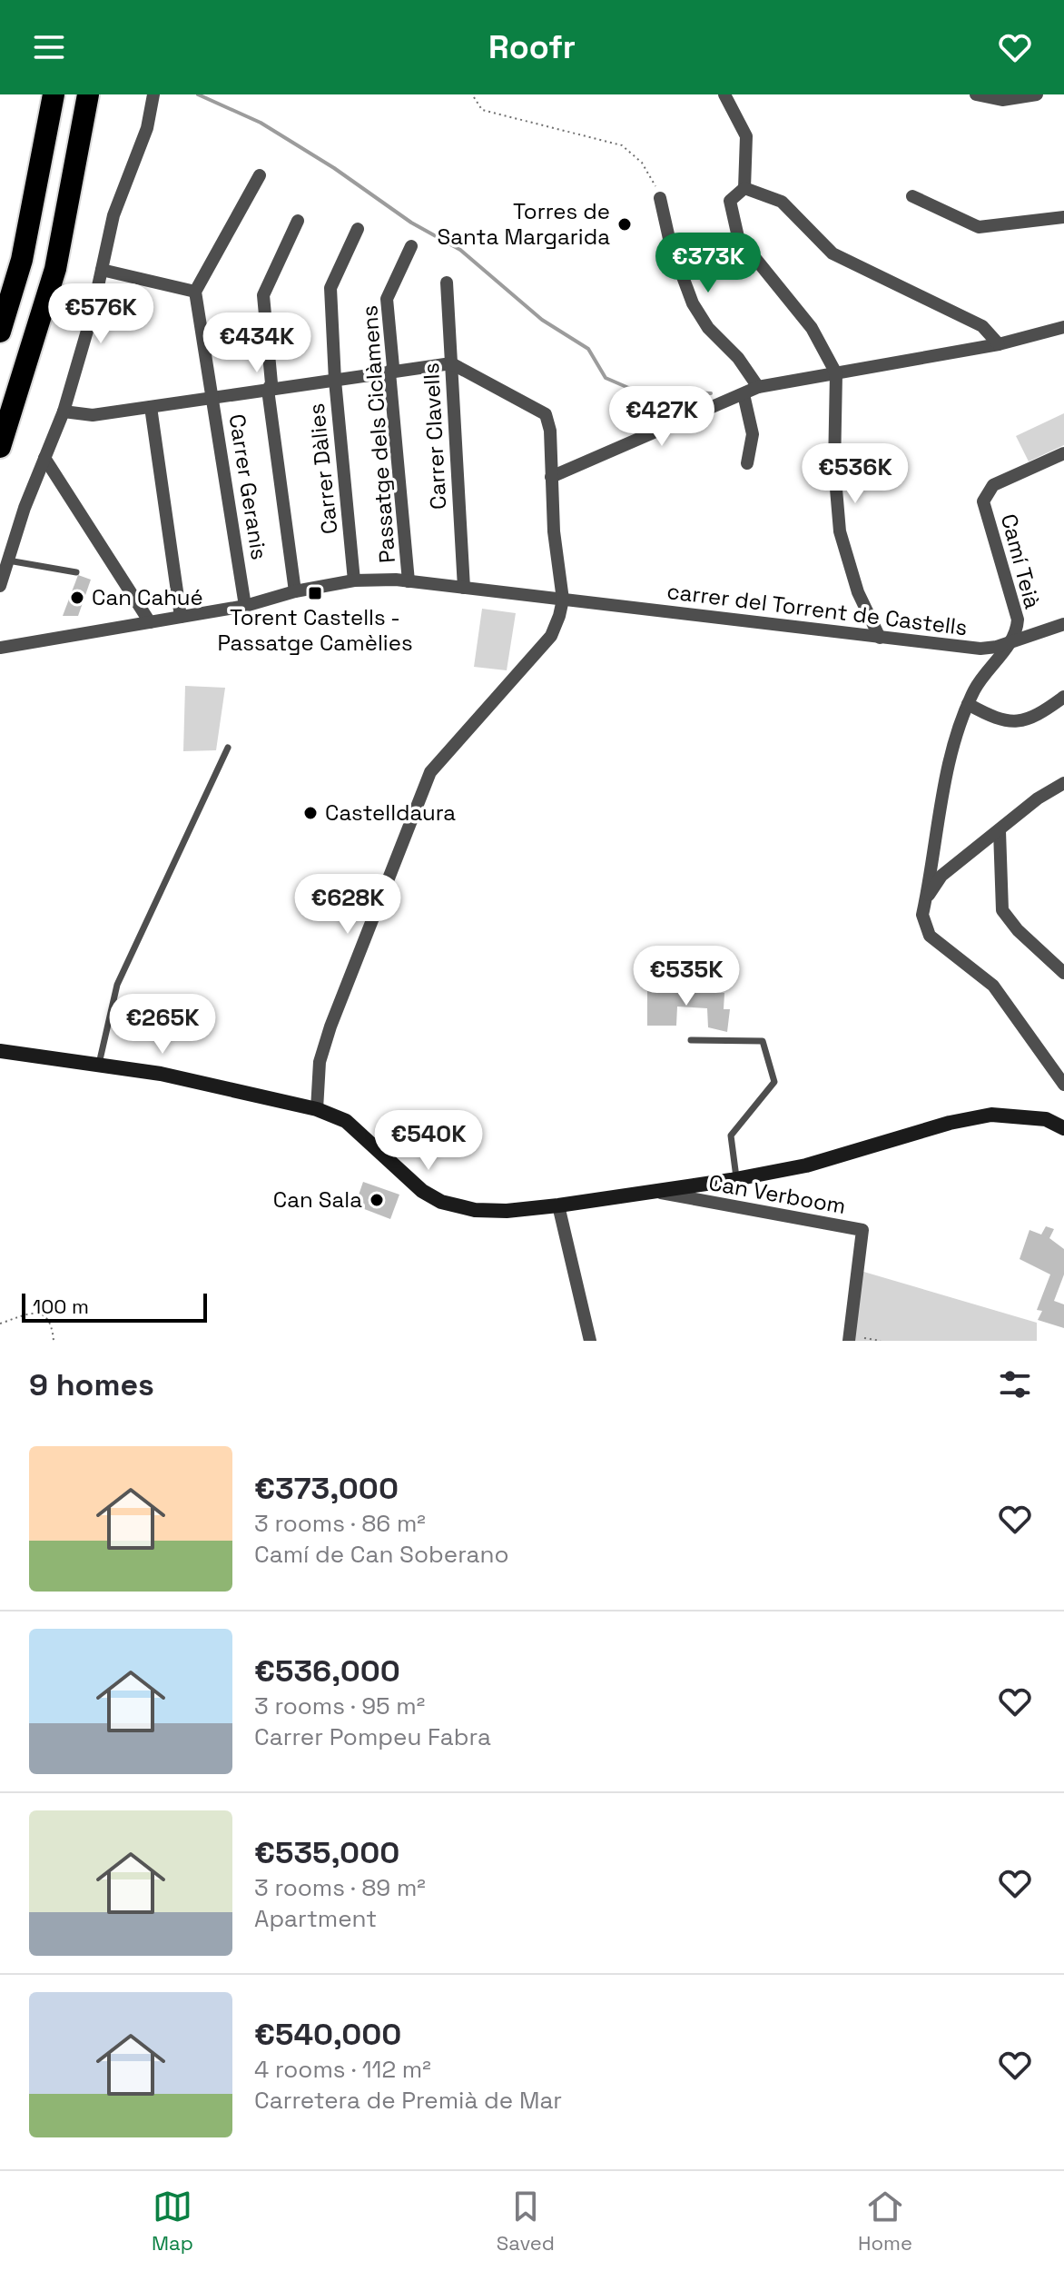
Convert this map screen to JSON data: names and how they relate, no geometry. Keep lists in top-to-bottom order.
{
  "streets": {
    "street": [
      "Passatge dels Ciclàmens",
      "Carrer Clavells",
      "Carrer Dàlies",
      "Carrer Geranis",
      "Camí Teià",
      "carrer del Torrent de Castells",
      "Can Verboom"
    ]
  },
  "crossings": [
    ["Passatge dels Ciclàmens", "carrer del Torrent de Castells"],
    ["Carrer Clavells", "carrer del Torrent de Castells"],
    ["Carrer Dàlies", "carrer del Torrent de Castells"],
    ["Carrer Geranis", "carrer del Torrent de Castells"],
    ["Camí Teià", "carrer del Torrent de Castells"]
  ],
  "places": {
    "other": [
      "Torres de Santa Margarida",
      "Can Cahué",
      "Castelldaura",
      "Can Sala"
    ],
    "transit": ["Torent Castells - Passatge Camèlies"]
  },
  "scale_bar": "100 m",
  "page": {
    "header": "Roofr",
    "price": [
      "€373K",
      "€576K",
      "€434K",
      "€427K",
      "€536K",
      "€628K",
      "€535K",
      "€265K",
      "€540K"
    ],
    "scale": "100 m",
    "heading": "9 homes",
    "list": [
      {
        "name": "€373,000",
        "note": "3 rooms · 86 m² · Camí de Can Soberano"
      },
      {
        "name": "€536,000",
        "note": "3 rooms · 95 m² · Carrer Pompeu Fabra"
      },
      {
        "name": "€535,000",
        "note": "3 rooms · 89 m² · Apartment"
      },
      {
        "name": "€540,000",
        "note": "4 rooms · 112 m² · Carretera de Premià de Mar"
      }
    ],
    "tabs": ["Map", "Saved", "Home"]
  }
}
